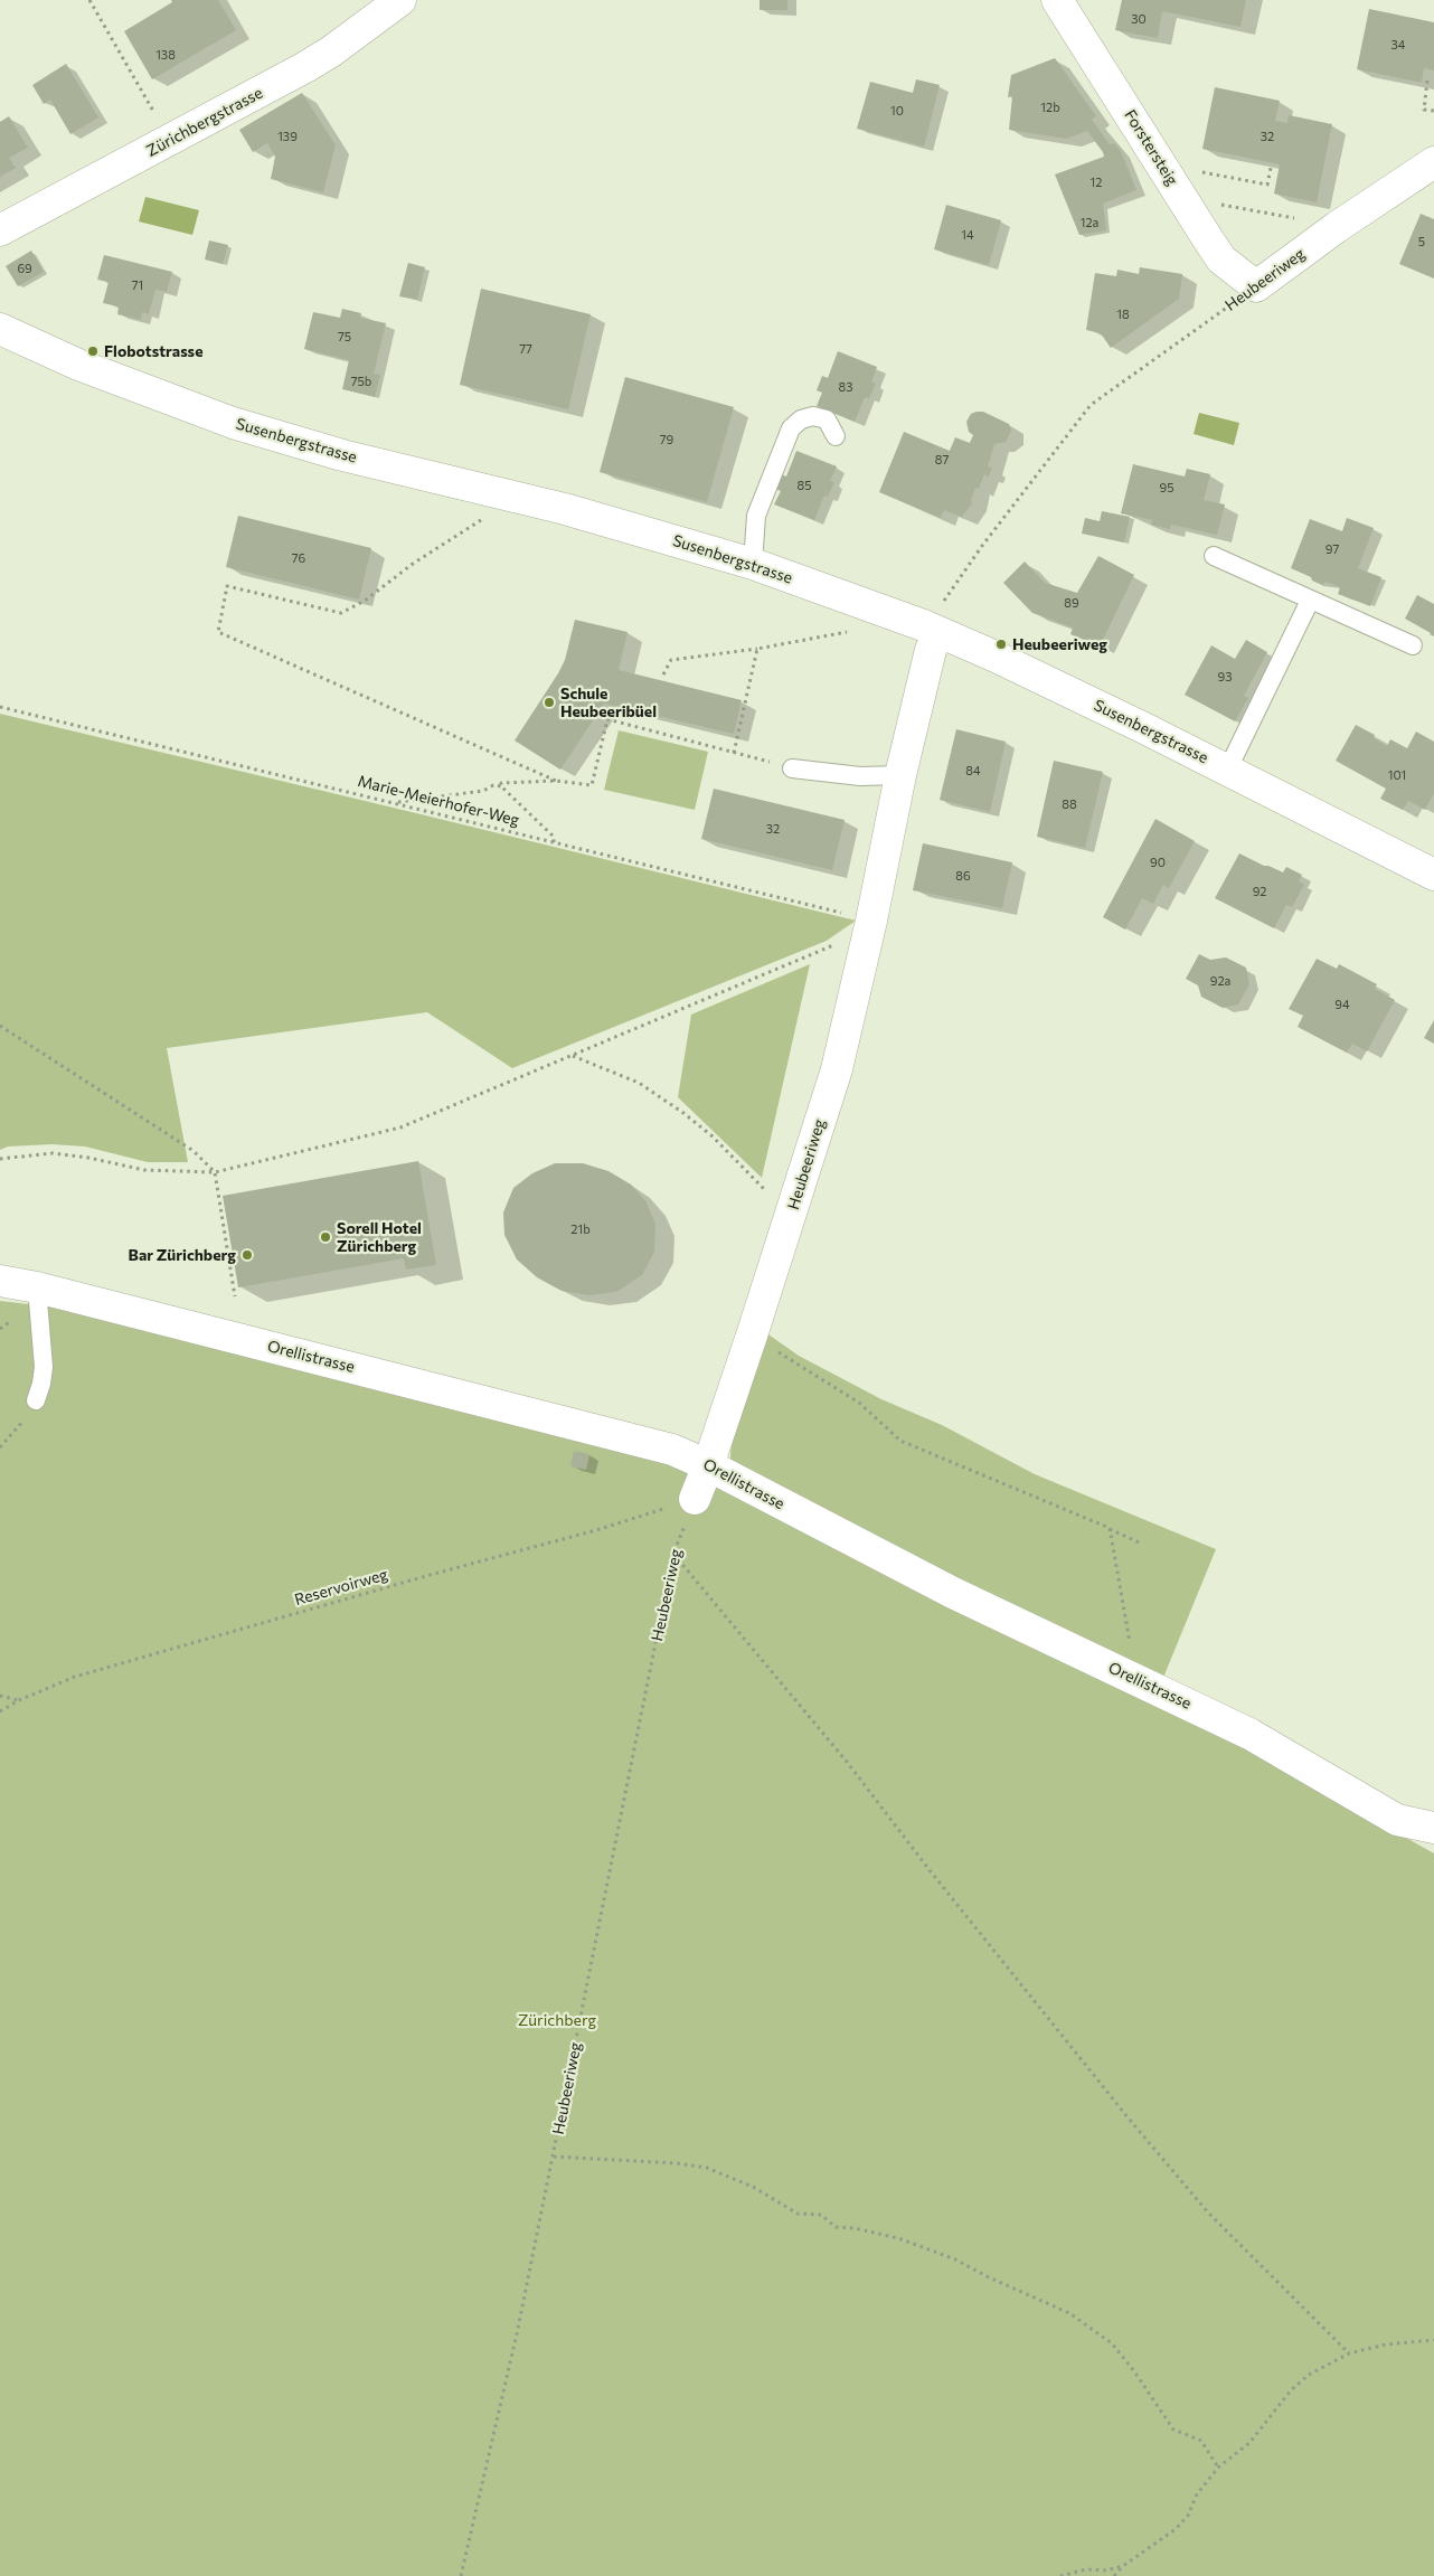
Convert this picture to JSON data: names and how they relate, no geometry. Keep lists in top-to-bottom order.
{
  "streets": {
    "street": [
      "Zürichbergstrasse",
      "Forstersteig",
      "Heubeeriweg",
      "Susenbergstrasse",
      "Orellistrasse"
    ],
    "path": ["Marie-Meierhofer-Weg", "Reservoirweg"]
  },
  "crossings": [
    ["Forstersteig", "Heubeeriweg"],
    ["Heubeeriweg", "Susenbergstrasse"],
    ["Heubeeriweg", "Marie-Meierhofer-Weg"],
    ["Heubeeriweg", "Orellistrasse"],
    ["Heubeeriweg", "Reservoirweg"]
  ],
  "parks": ["Zürichberg"],
  "places": [
    "Flobotstrasse",
    "Heubeeriweg",
    "Schule Heubeeribüel",
    "Sorell Hotel Zürichberg",
    "Bar Zürichberg"
  ],
  "house_numbers": [
    "30",
    "34",
    "138",
    "12b",
    "10",
    "139",
    "32",
    "12",
    "12a",
    "14",
    "5",
    "69",
    "71",
    "18",
    "75",
    "77",
    "75b",
    "83",
    "79",
    "87",
    "85",
    "95",
    "97",
    "76",
    "89",
    "93",
    "84",
    "101",
    "88",
    "32",
    "90",
    "86",
    "92",
    "92a",
    "94",
    "21b"
  ]
}
